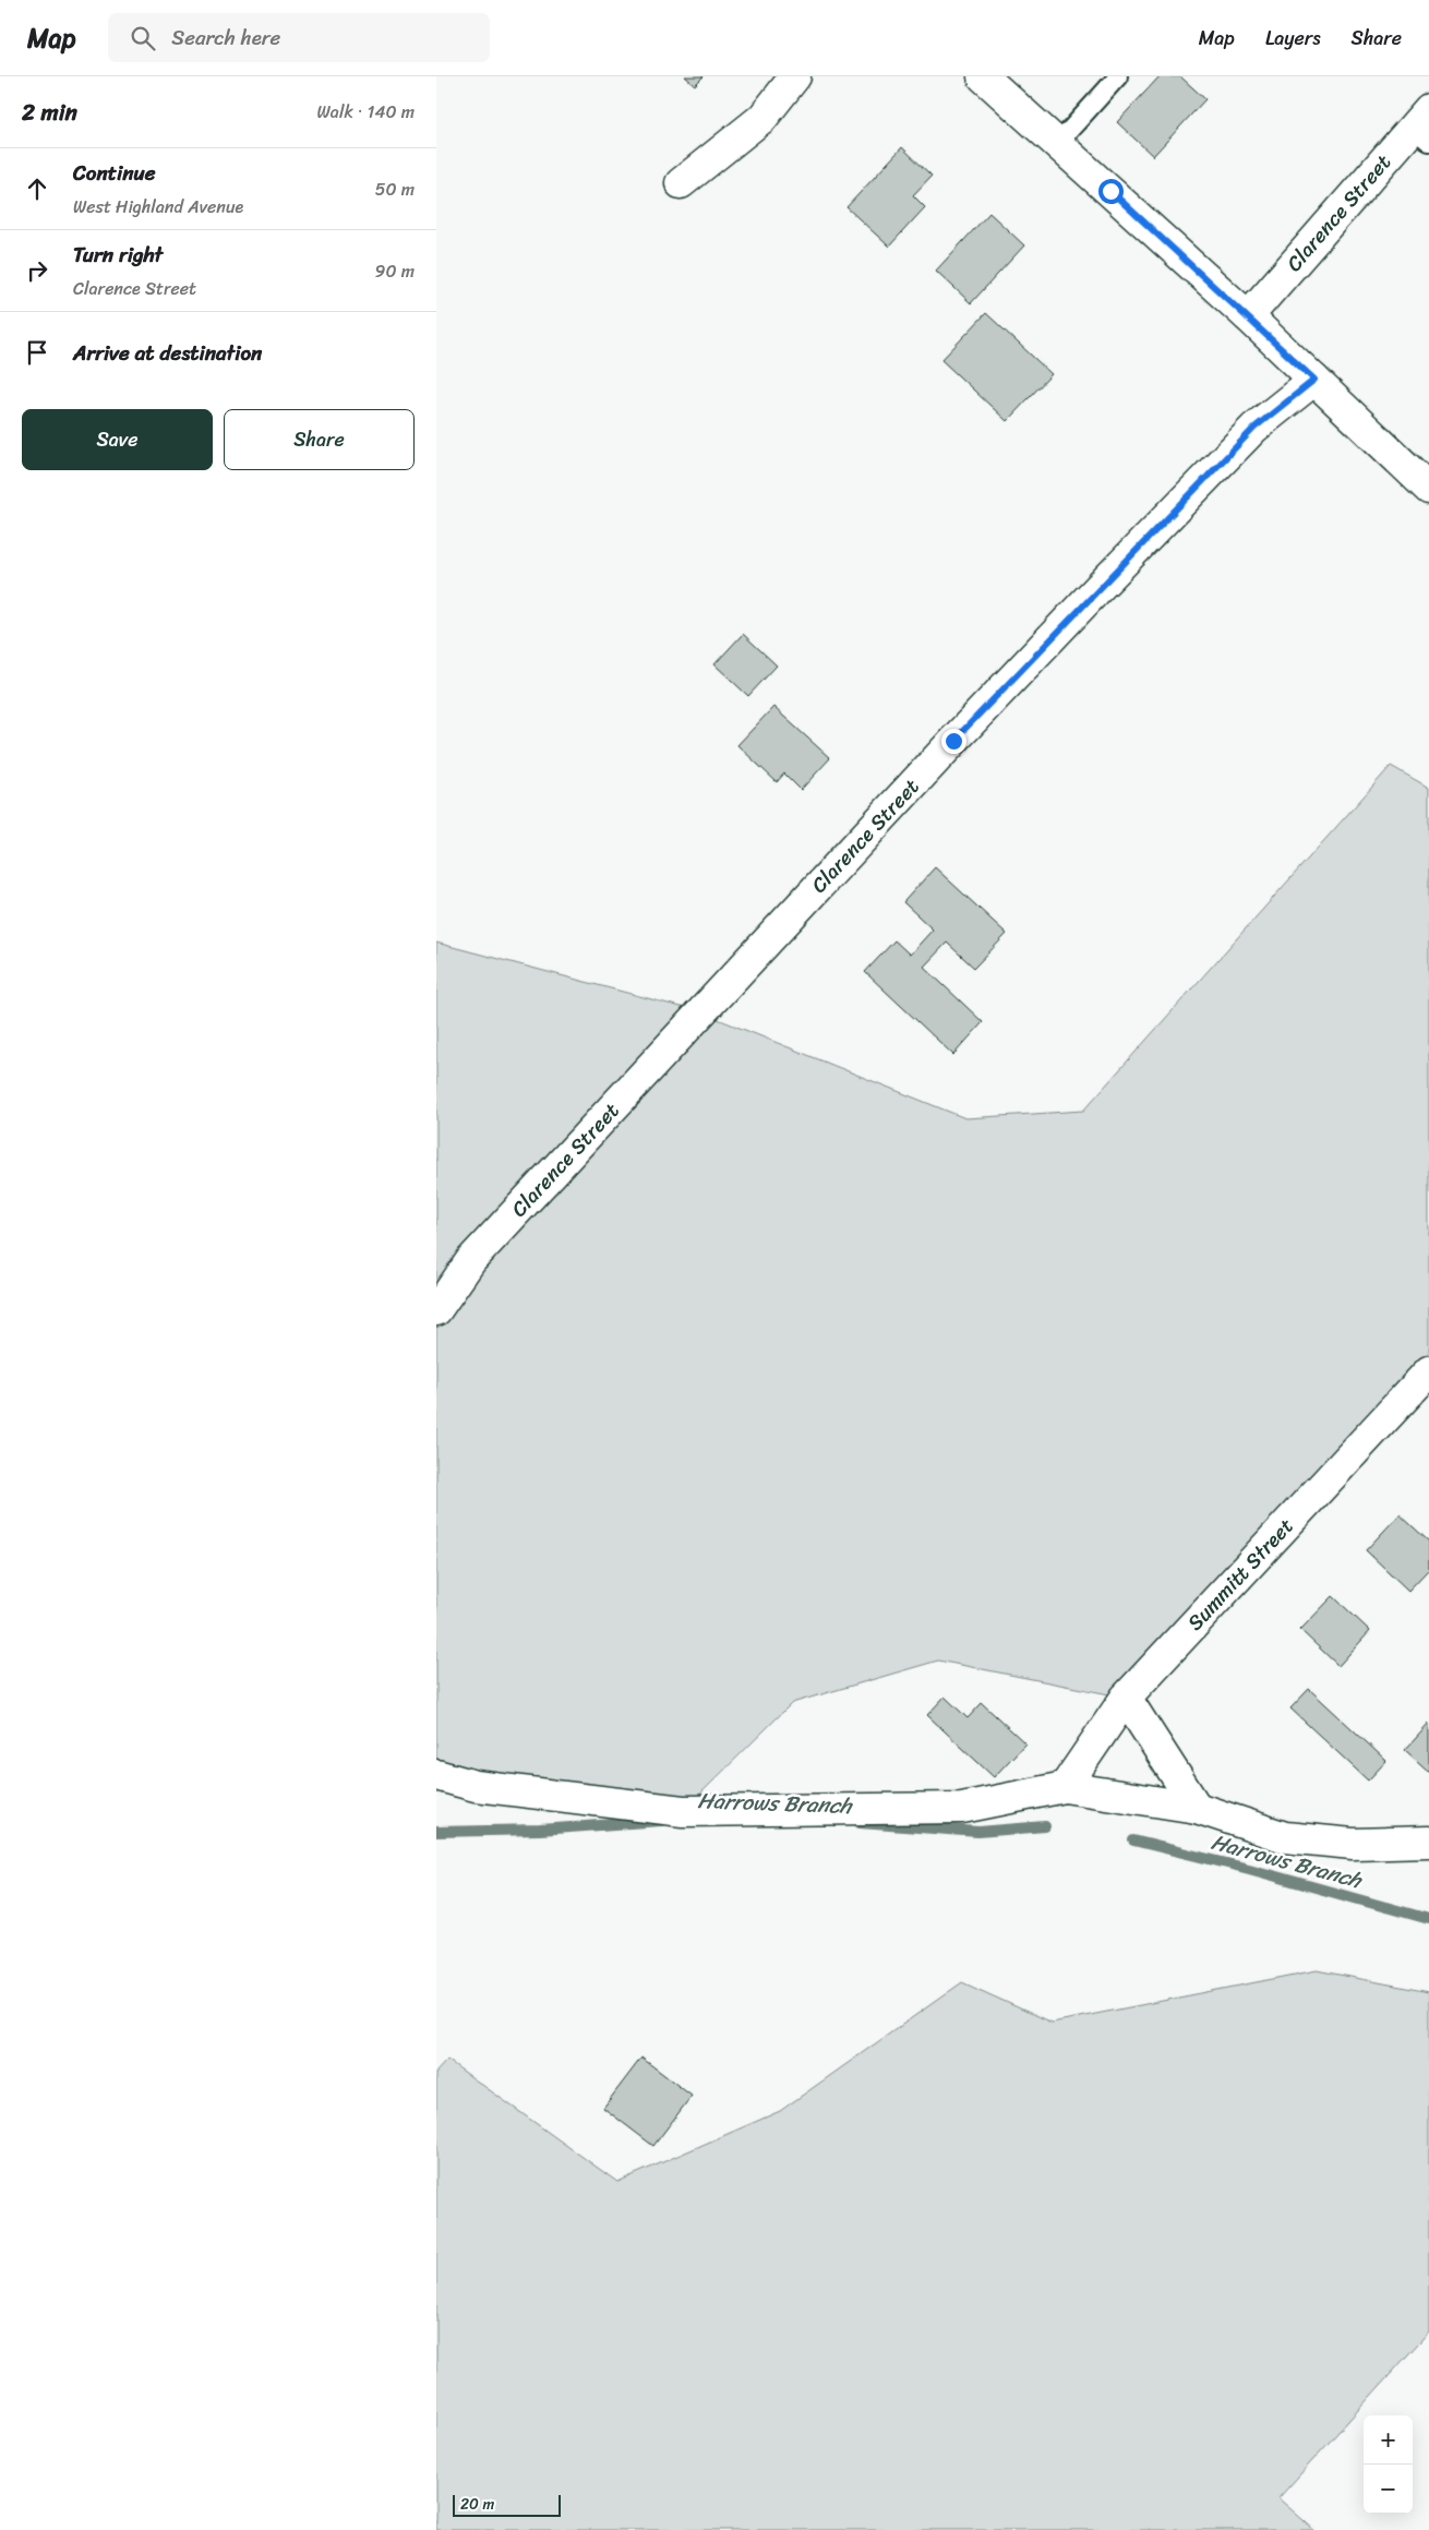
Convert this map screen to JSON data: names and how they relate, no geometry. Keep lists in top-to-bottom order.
{
  "streets": {
    "street": ["Clarence Street", "Summitt Street"]
  },
  "water": ["Harrows Branch"],
  "scale_bar": "20 m",
  "page": {
    "header": "Map",
    "search": "Search here",
    "nav": ["Map", "Layers", "Share"],
    "heading": ["2 min", "Walk · 140 m"],
    "list": [
      ["Continue", "West Highland Avenue", "50 m"],
      ["Turn right", "Clarence Street", "90 m"],
      "Arrive at destination"
    ],
    "buttons": ["Save", "Share"],
    "map_buttons": ["+", "−"],
    "scale": "20 m"
  }
}
